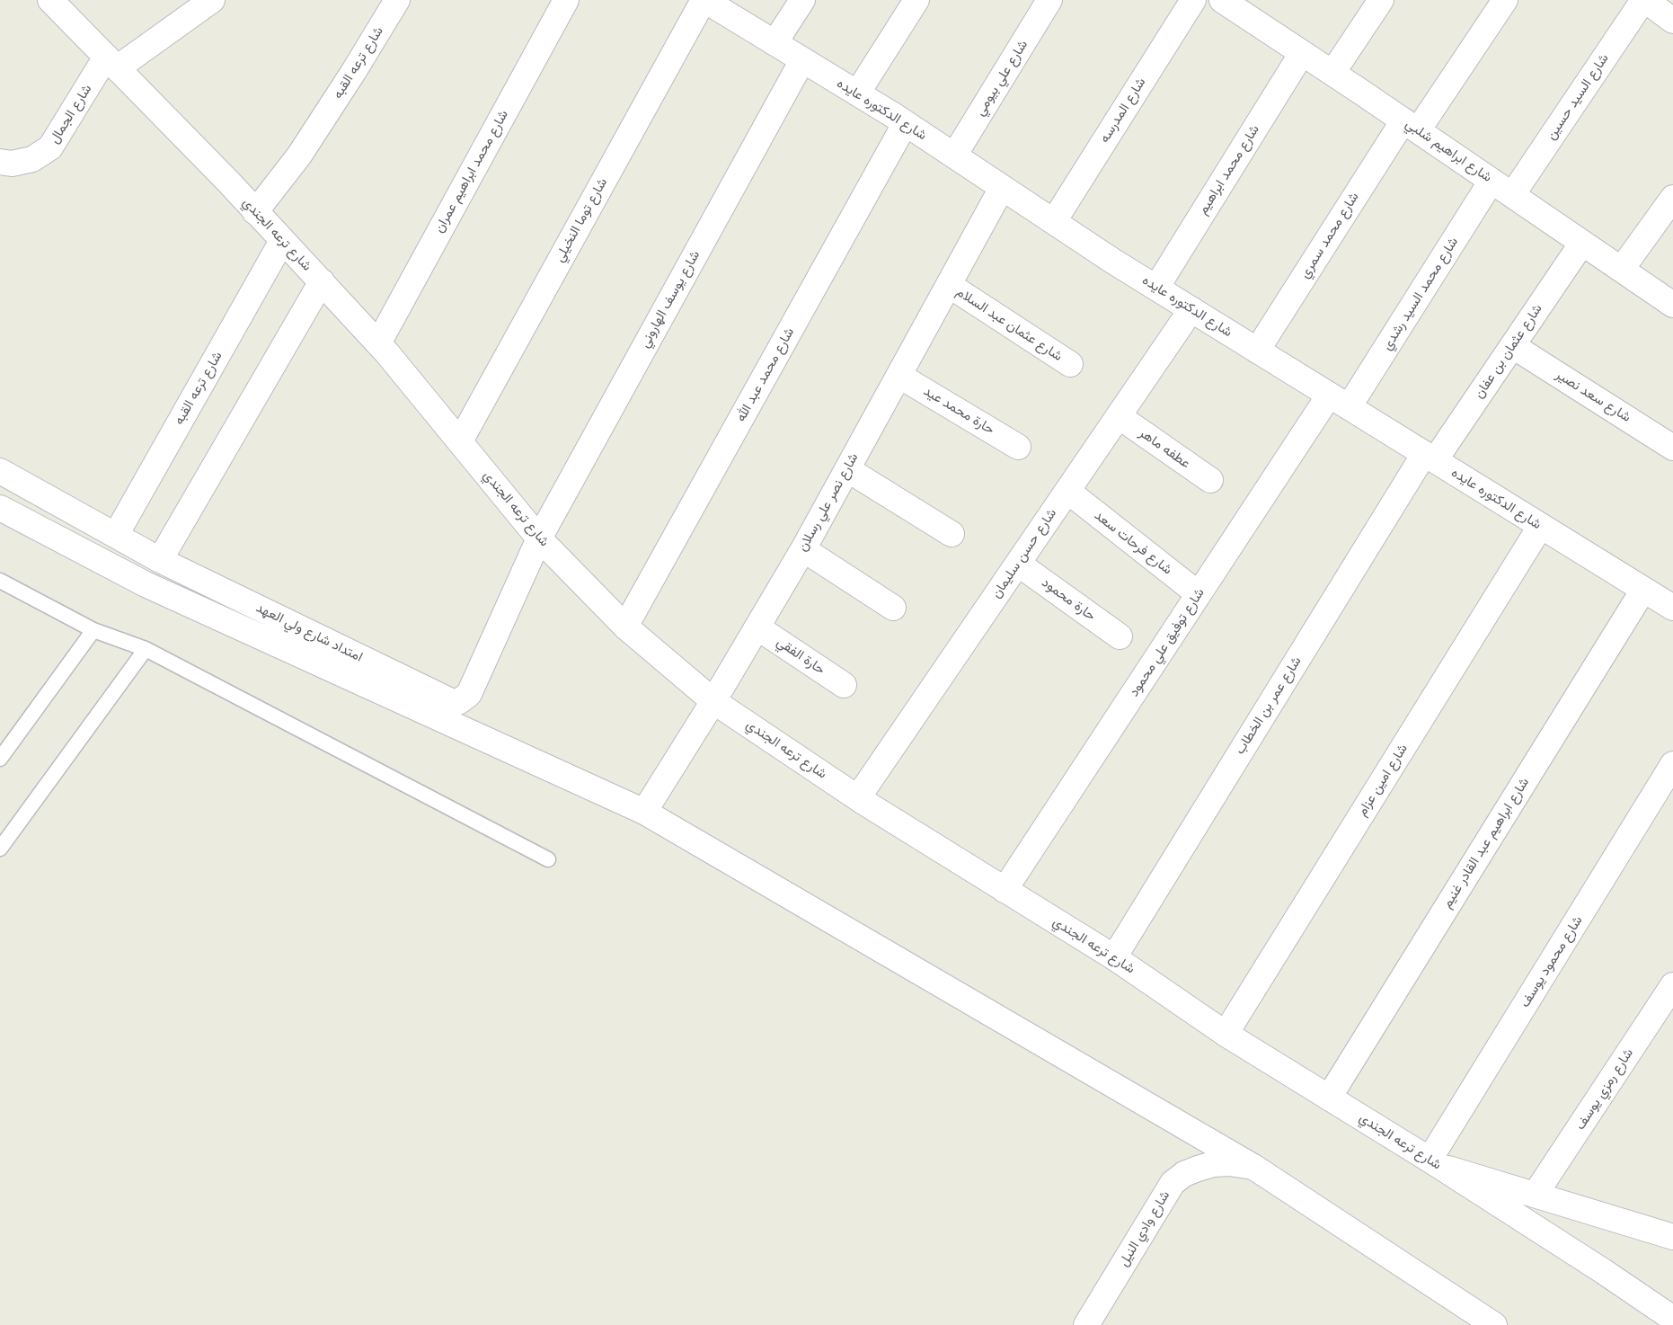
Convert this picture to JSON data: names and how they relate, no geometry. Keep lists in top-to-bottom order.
{
  "streets": {
    "street": [
      "شارع ترعه القبه",
      "شارع علي بيومي",
      "شارع السيد حسين",
      "شارع الدكتوره عايده",
      "شارع المدرسه",
      "شارع الجمال",
      "شارع ابراهيم شلبي",
      "شارع محمد ابراهيم",
      "شارع محمد ابراهيم عمران",
      "شارع توما النخيلي",
      "شارع ترعه الجندي",
      "شارع محمد سمري",
      "شارع محمد السيد رشدي",
      "شارع يوسف الهاروني",
      "شارع عثمان عبد السلام",
      "شارع عثمان بن عفان",
      "شارع محمد عبد الله",
      "شارع سعد نصير",
      "حارة محمد عيد",
      "عطفه ماهر",
      "شارع نصر علي رسلان",
      "شارع فرحات سعد",
      "شارع حسن سليمان",
      "حارة محمود",
      "امتداد شارع ولي العهد",
      "شارع توفيق علي محمود",
      "حارة الفقي",
      "شارع عمر بن الخطاب",
      "شارع امين عزام",
      "شارع ابراهيم عبد القادر غنيم",
      "شارع محمود يوسف",
      "شارع رمزي يوسف",
      "شارع وادي النيل"
    ]
  },
  "crossings": [
    ["شارع ترعه القبه", "شارع ترعه الجندي"],
    ["شارع ترعه القبه", "امتداد شارع ولي العهد"],
    ["شارع علي بيومي", "شارع الدكتوره عايده"],
    ["شارع السيد حسين", "شارع ابراهيم شلبي"],
    ["شارع الدكتوره عايده", "شارع المدرسه"],
    ["شارع الدكتوره عايده", "شارع محمد ابراهيم"],
    ["شارع الدكتوره عايده", "شارع توما النخيلي"],
    ["شارع الدكتوره عايده", "شارع محمد سمري"],
    ["شارع الدكتوره عايده", "شارع محمد السيد رشدي"],
    ["شارع الدكتوره عايده", "شارع يوسف الهاروني"],
    ["شارع الدكتوره عايده", "شارع عثمان بن عفان"],
    ["شارع الدكتوره عايده", "شارع محمد عبد الله"],
    ["شارع الدكتوره عايده", "شارع نصر علي رسلان"],
    ["شارع الدكتوره عايده", "شارع حسن سليمان"],
    ["شارع الدكتوره عايده", "شارع توفيق علي محمود"],
    ["شارع الدكتوره عايده", "شارع عمر بن الخطاب"],
    ["شارع الدكتوره عايده", "شارع امين عزام"],
    ["شارع الدكتوره عايده", "شارع ابراهيم عبد القادر غنيم"],
    ["شارع الجمال", "شارع ترعه الجندي"],
    ["شارع ابراهيم شلبي", "شارع محمد ابراهيم"],
    ["شارع ابراهيم شلبي", "شارع محمد سمري"],
    ["شارع ابراهيم شلبي", "شارع محمد السيد رشدي"],
    ["شارع ابراهيم شلبي", "شارع عثمان بن عفان"],
    ["شارع محمد ابراهيم عمران", "شارع ترعه الجندي"],
    ["شارع توما النخيلي", "شارع ترعه الجندي"],
    ["شارع ترعه الجندي", "شارع يوسف الهاروني"],
    ["شارع ترعه الجندي", "شارع محمد عبد الله"],
    ["شارع ترعه الجندي", "شارع نصر علي رسلان"],
    ["شارع ترعه الجندي", "شارع حسن سليمان"],
    ["شارع ترعه الجندي", "شارع توفيق علي محمود"],
    ["شارع ترعه الجندي", "شارع عمر بن الخطاب"],
    ["شارع ترعه الجندي", "شارع امين عزام"],
    ["شارع ترعه الجندي", "شارع ابراهيم عبد القادر غنيم"],
    ["شارع ترعه الجندي", "شارع محمود يوسف"],
    ["شارع محمد السيد رشدي", "شارع توفيق علي محمود"],
    ["شارع عثمان عبد السلام", "شارع نصر علي رسلان"],
    ["شارع عثمان بن عفان", "شارع سعد نصير"],
    ["شارع عثمان بن عفان", "شارع عمر بن الخطاب"],
    ["حارة محمد عيد", "شارع نصر علي رسلان"],
    ["عطفه ماهر", "شارع حسن سليمان"],
    ["شارع نصر علي رسلان", "حارة الفقي"],
    ["شارع فرحات سعد", "شارع حسن سليمان"],
    ["شارع فرحات سعد", "شارع توفيق علي محمود"],
    ["شارع حسن سليمان", "حارة محمود"]
  ]
}
